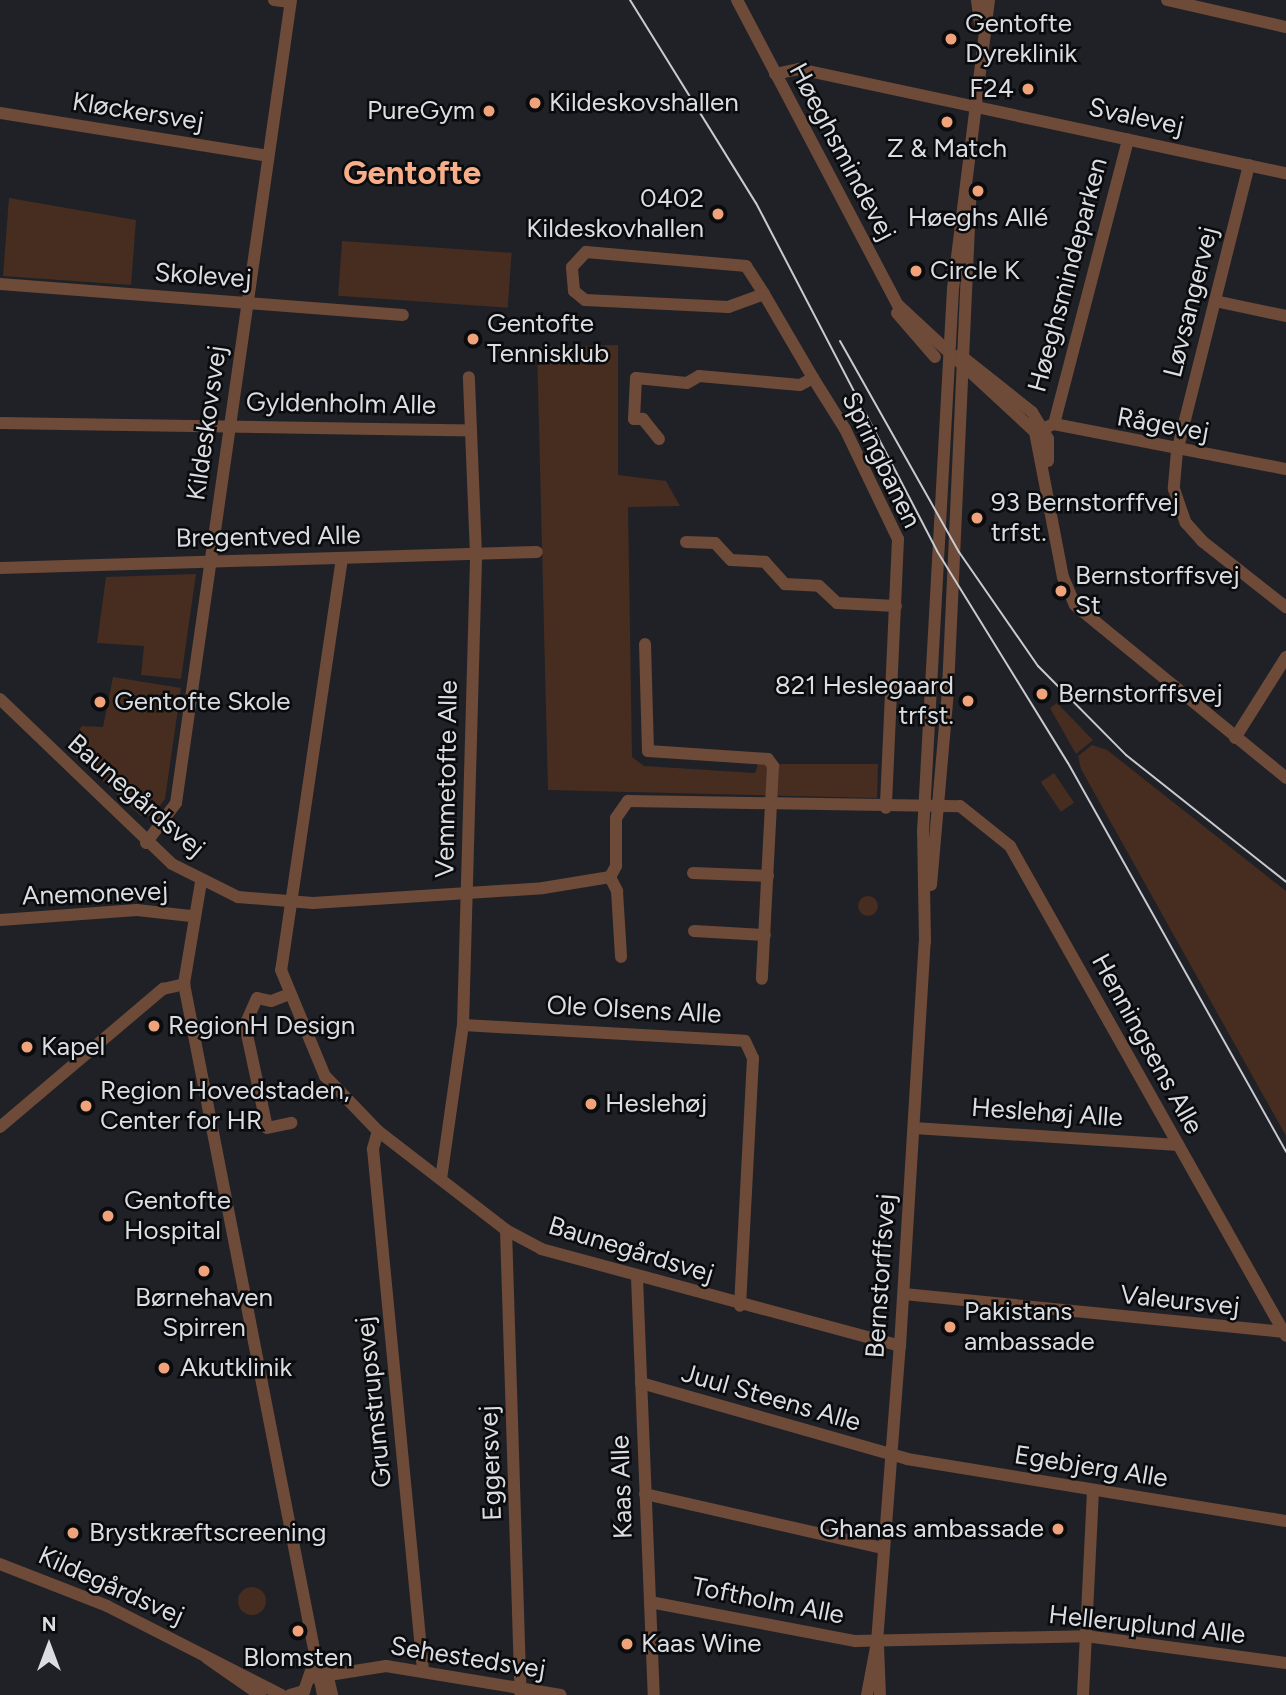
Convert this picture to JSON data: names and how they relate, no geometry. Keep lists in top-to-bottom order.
{
  "streets": {
    "street": [
      "Kløckersvej",
      "Svalevej",
      "Høeghsmindevej",
      "Høeghsmindeparken",
      "Skolevej",
      "Løvsangervej",
      "Gyldenholm Alle",
      "Kildeskovsvej",
      "Rågevej",
      "Springbanen",
      "Bregentved Alle",
      "Vemmetofte Alle",
      "Baunegårdsvej",
      "Anemonevej",
      "Ole Olsens Alle",
      "Henningsens Alle",
      "Heslehøj Alle",
      "Bernstorffsvej",
      "Valeursvej",
      "Juul Steens Alle",
      "Grumstrupsvej",
      "Eggersvej",
      "Egebjerg Alle",
      "Kaas Alle",
      "Kildegårdsvej",
      "Toftholm Alle",
      "Helleruplund Alle",
      "Sehestedsvej"
    ]
  },
  "crossings": [
    ["Kløckersvej", "Kildeskovsvej"],
    ["Svalevej", "Høeghsmindevej"],
    ["Svalevej", "Høeghsmindeparken"],
    ["Svalevej", "Løvsangervej"],
    ["Svalevej", "Bernstorffsvej"],
    ["Høeghsmindevej", "Bernstorffsvej"],
    ["Høeghsmindeparken", "Rågevej"],
    ["Skolevej", "Kildeskovsvej"],
    ["Løvsangervej", "Rågevej"],
    ["Gyldenholm Alle", "Kildeskovsvej"],
    ["Gyldenholm Alle", "Vemmetofte Alle"],
    ["Kildeskovsvej", "Bregentved Alle"],
    ["Kildeskovsvej", "Baunegårdsvej"],
    ["Bregentved Alle", "Vemmetofte Alle"],
    ["Vemmetofte Alle", "Baunegårdsvej"],
    ["Vemmetofte Alle", "Ole Olsens Alle"],
    ["Baunegårdsvej", "Ole Olsens Alle"],
    ["Baunegårdsvej", "Bernstorffsvej"],
    ["Baunegårdsvej", "Grumstrupsvej"],
    ["Baunegårdsvej", "Eggersvej"],
    ["Baunegårdsvej", "Kaas Alle"],
    ["Henningsens Alle", "Heslehøj Alle"],
    ["Henningsens Alle", "Bernstorffsvej"],
    ["Henningsens Alle", "Valeursvej"],
    ["Heslehøj Alle", "Bernstorffsvej"],
    ["Bernstorffsvej", "Valeursvej"],
    ["Bernstorffsvej", "Juul Steens Alle"],
    ["Bernstorffsvej", "Egebjerg Alle"],
    ["Bernstorffsvej", "Toftholm Alle"],
    ["Bernstorffsvej", "Helleruplund Alle"],
    ["Juul Steens Alle", "Egebjerg Alle"],
    ["Juul Steens Alle", "Kaas Alle"],
    ["Grumstrupsvej", "Sehestedsvej"],
    ["Eggersvej", "Sehestedsvej"],
    ["Kaas Alle", "Toftholm Alle"],
    ["Toftholm Alle", "Helleruplund Alle"]
  ],
  "districts": ["Gentofte"],
  "places": [
    "Gentofte Dyreklinik",
    "F24",
    "Kildeskovshallen",
    "PureGym",
    "Z & Match",
    "Høeghs Allé",
    "0402 Kildeskovhallen",
    "Circle K",
    "Gentofte Tennisklub",
    "93 Bernstorffvej trfst.",
    "Bernstorffsvej St",
    "Bernstorffsvej",
    "821 Heslegaard trfst.",
    "Gentofte Skole",
    "RegionH Design",
    "Kapel",
    "Heslehøj",
    "Region Hovedstaden, Center for HR",
    "Gentofte Hospital",
    "Børnehaven Spirren",
    "Pakistans ambassade",
    "Akutklinik",
    "Ghanas ambassade",
    "Brystkræftscreening",
    "Blomsten",
    "Kaas Wine"
  ],
  "north": "top"
}
